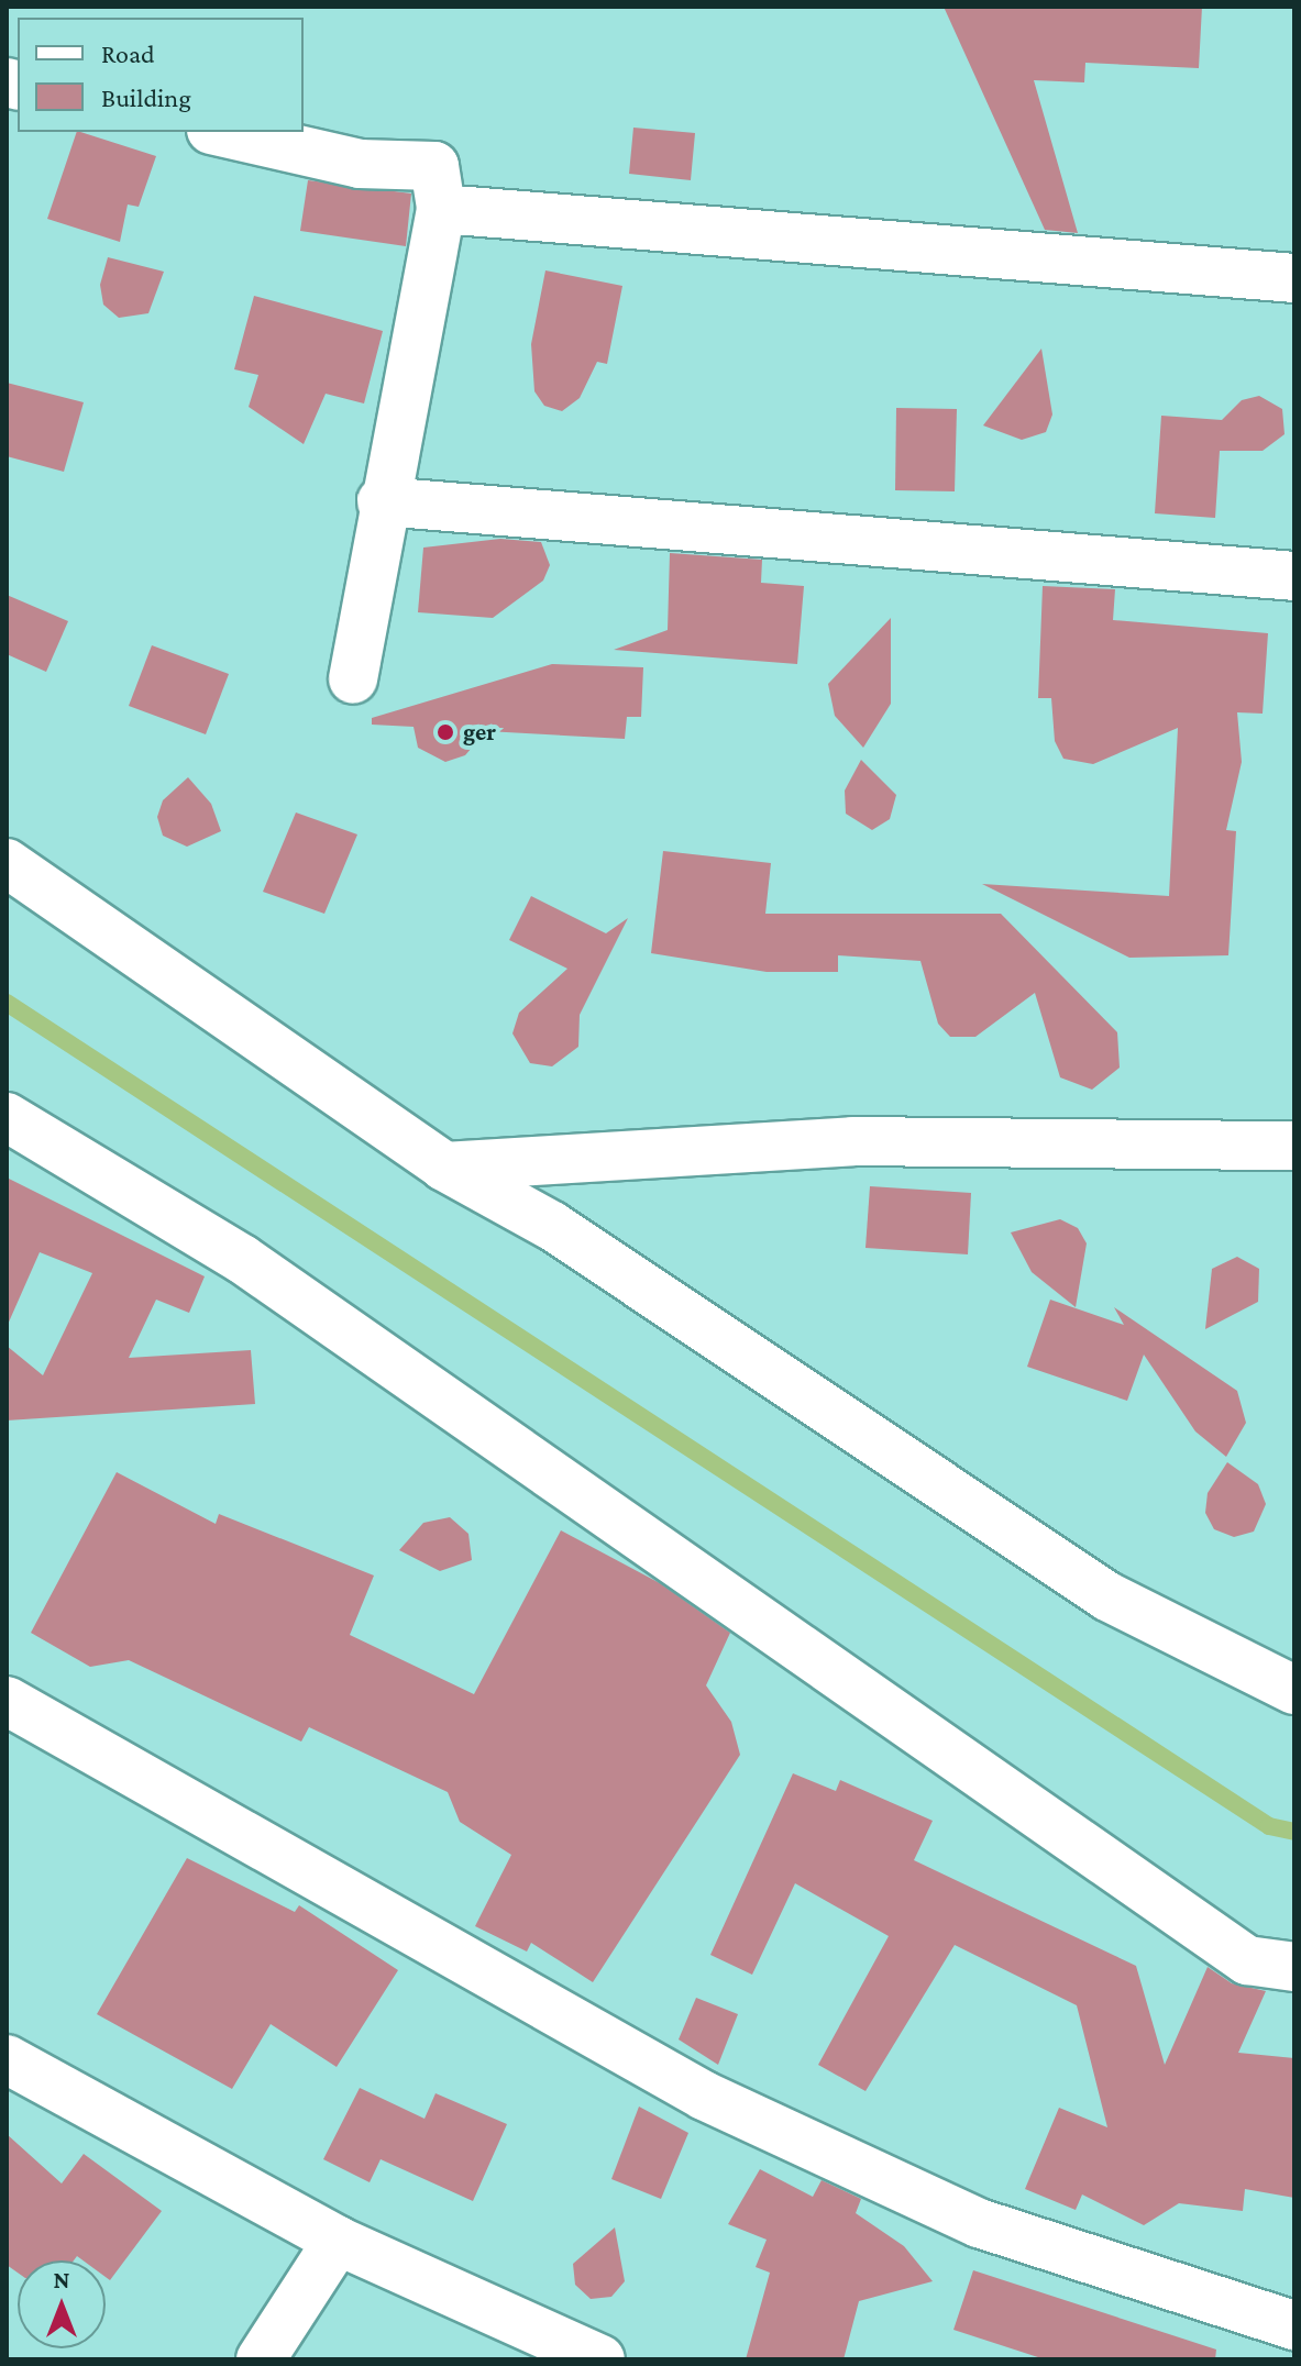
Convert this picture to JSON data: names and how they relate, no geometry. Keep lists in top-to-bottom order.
{
  "places": ["ger"],
  "legend": ["Road", "Building"],
  "north": "top"
}
